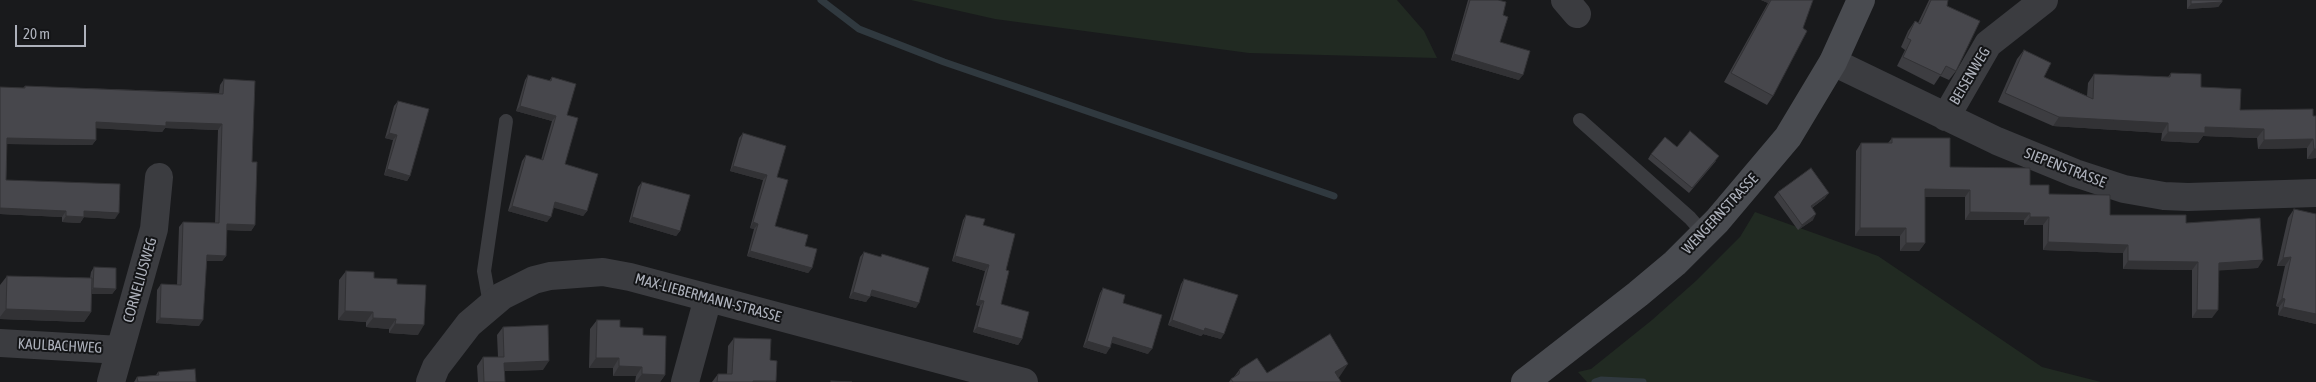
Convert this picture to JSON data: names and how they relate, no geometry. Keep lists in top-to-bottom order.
{
  "streets": {
    "main road": ["WENGERNSTRASSE"],
    "street": [
      "BEISENWEG",
      "SIEPENSTRASSE",
      "CORNELIUSWEG",
      "MAX-LIEBERMANN-STRASSE",
      "KAULBACHWEG"
    ]
  },
  "crossings": [
    ["BEISENWEG", "SIEPENSTRASSE"],
    ["SIEPENSTRASSE", "WENGERNSTRASSE"],
    ["CORNELIUSWEG", "KAULBACHWEG"]
  ],
  "scale_bar": "20 m"
}
